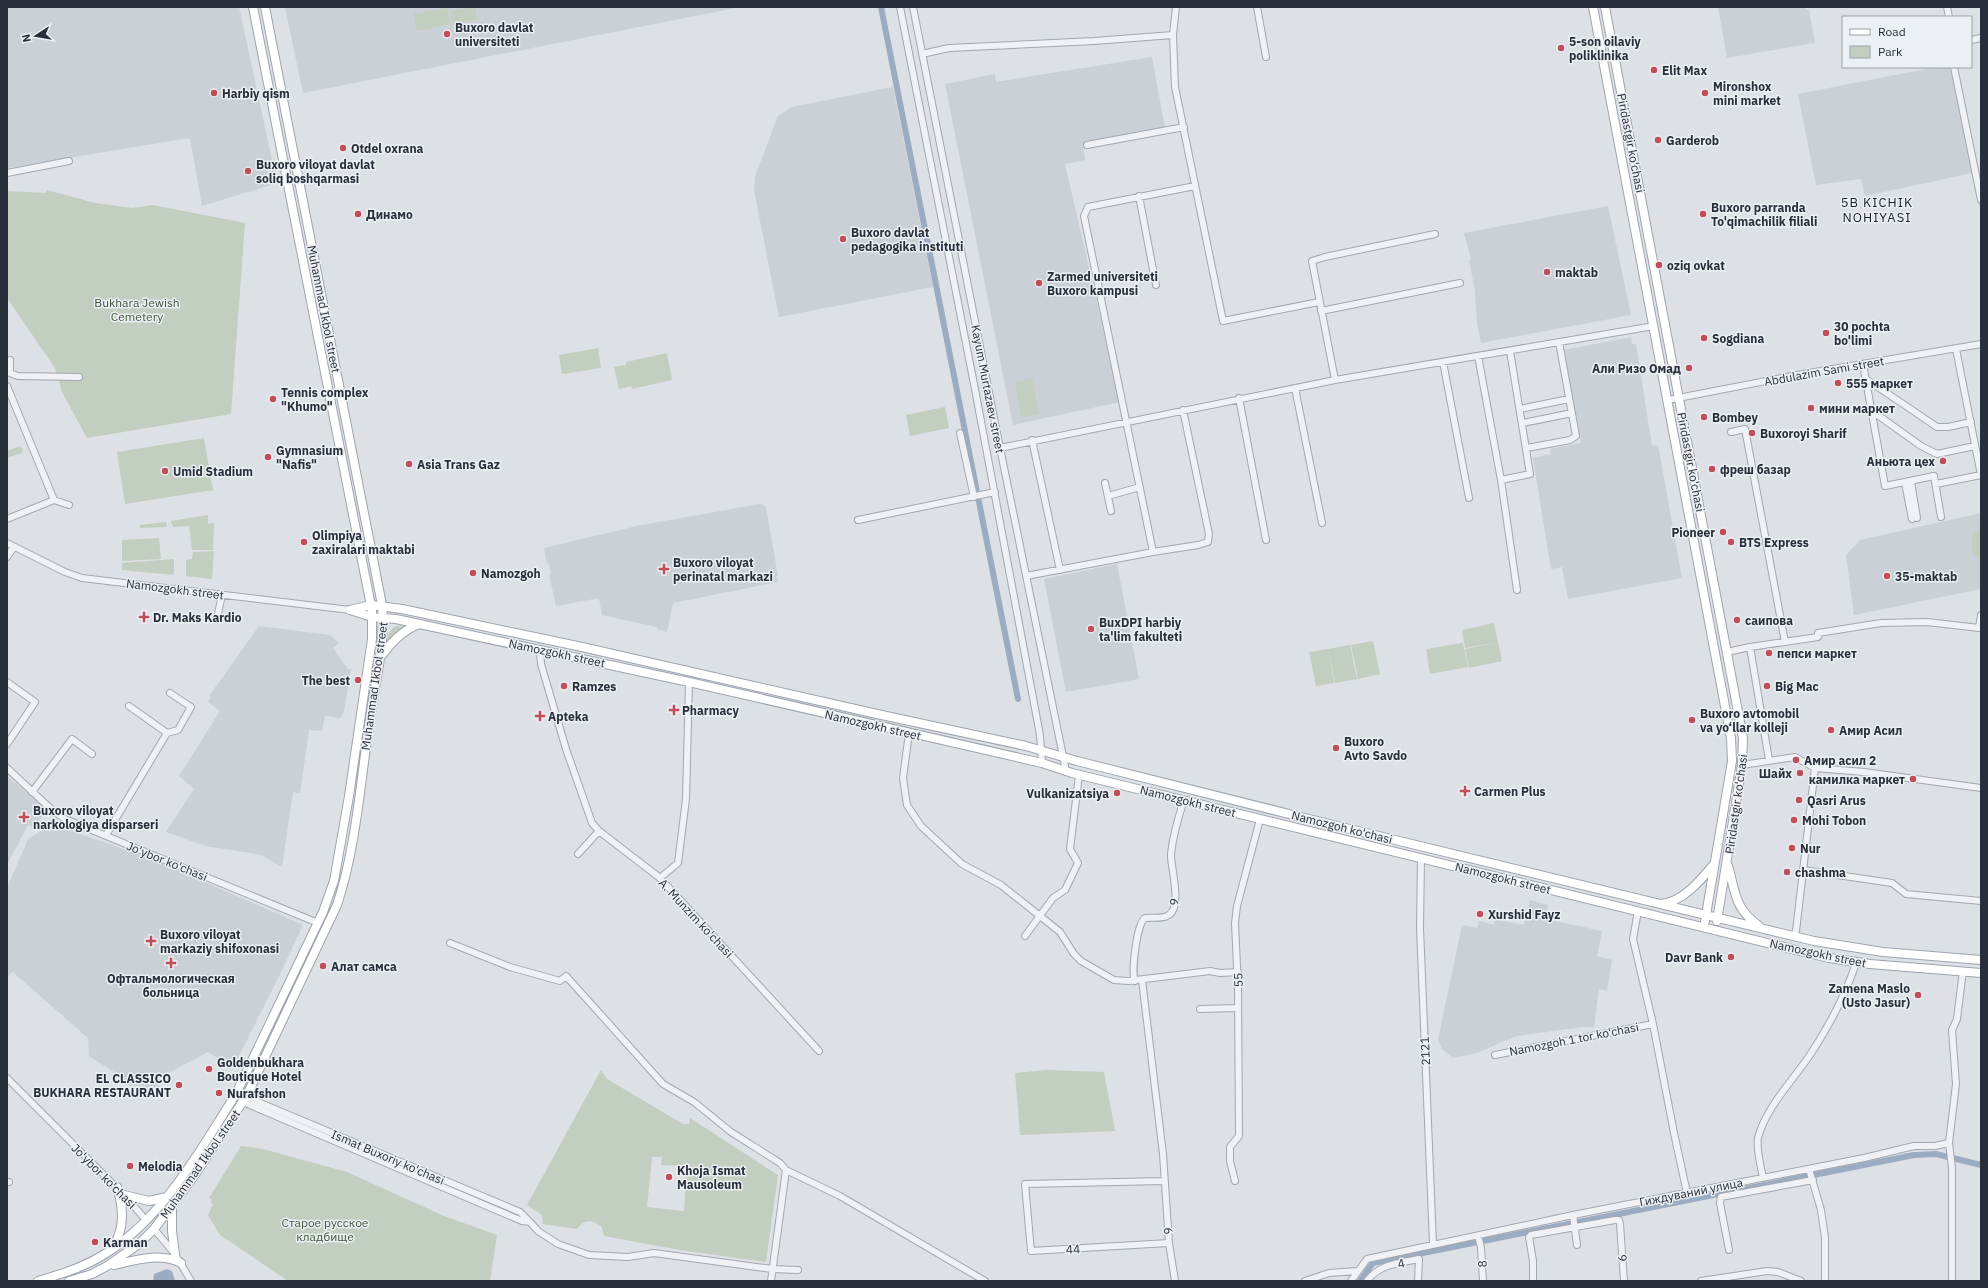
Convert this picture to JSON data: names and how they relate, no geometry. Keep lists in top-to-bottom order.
{
  "streets": {
    "main road": [
      "Piridastgir ko'chasi",
      "Muhammad Ikbol street",
      "Namozgokh street",
      "Namozgoh ko'chasi",
      "Jo'ybor ko'chasi"
    ],
    "street": [
      "Abdulazim Sami street",
      "Kayum Murtazaev street",
      "9",
      "A. Munzim ko'chasi",
      "55",
      "Namozgoh 1 tor ko'chasi",
      "2121",
      "Ismat Buxoriy ko'chasi",
      "Гиждуваний улица",
      "44",
      "6",
      "4",
      "8"
    ]
  },
  "crossings": [
    ["Piridastgir ko'chasi", "Abdulazim Sami street"],
    ["Piridastgir ko'chasi", "Namozgokh street"],
    ["Muhammad Ikbol street", "Namozgoh ko'chasi"],
    ["Muhammad Ikbol street", "Jo'ybor ko'chasi"],
    ["Muhammad Ikbol street", "Ismat Buxoriy ko'chasi"],
    ["Kayum Murtazaev street", "Namozgokh street"],
    ["Kayum Murtazaev street", "Namozgoh ko'chasi"],
    ["Namozgokh street", "Namozgoh ko'chasi"],
    ["Namozgokh street", "9"],
    ["Namozgokh street", "A. Munzim ko'chasi"],
    ["Namozgokh street", "55"],
    ["Namozgokh street", "2121"],
    ["9", "44"],
    ["2121", "Гиждуваний улица"],
    ["Гиждуваний улица", "8"]
  ],
  "districts": ["5B KICHIK NOHIYASI"],
  "parks": ["Bukhara Jewish Cemetery", "Старое русское кладбище"],
  "places": {
    "other": [
      "Buxoro davlat universiteti",
      "5-son oilaviy poliklinika",
      "Elit Max",
      "Harbiy qism",
      "Mironshox mini market",
      "Garderob",
      "Otdel oxrana",
      "Buxoro viloyat davlat soliq boshqarmasi",
      "Динамо",
      "Buxoro parranda To'qimachilik filiali",
      "Buxoro davlat pedagogika instituti",
      "oziq ovkat",
      "maktab",
      "Zarmed universiteti Buxoro kampusi",
      "30 pochta bo'limi",
      "Sogdiana",
      "Али Ризо Омад",
      "555 маркет",
      "Tennis complex \"Khumo\"",
      "мини маркет",
      "Bombey",
      "Buxoroyi Sharif",
      "Gymnasium \"Nafis\"",
      "Аньюта цех",
      "Asia Trans Gaz",
      "фреш базар",
      "Umid Stadium",
      "Pioneer",
      "Olimpiya zaxiralari maktabi",
      "BTS Express",
      "Namozgoh",
      "35-maktab",
      "саипова",
      "BuxDPI harbiy ta'lim fakulteti",
      "пепси маркет",
      "The best",
      "Ramzes",
      "Big Mac",
      "Buxoro avtomobil va yo‘llar kolleji",
      "Амир Асил",
      "Buxoro Avto Savdo",
      "Амир асил 2",
      "Шайх",
      "камилка маркет",
      "Vulkanizatsiya",
      "Qasri Arus",
      "Mohi Tobon",
      "Nur",
      "chashma",
      "Xurshid Fayz",
      "Davr Bank",
      "Алат самса",
      "Zamena Maslo (Usto Jasur)",
      "Goldenbukhara Boutique Hotel",
      "EL CLASSICO BUKHARA RESTAURANT",
      "Nurafshon",
      "Melodia",
      "Khoja Ismat Mausoleum",
      "Karman"
    ],
    "health": [
      "Buxoro viloyat perinatal markazi",
      "Dr. Maks Kardio",
      "Pharmacy",
      "Apteka",
      "Carmen Plus",
      "Buxoro viloyat narkologiya disparseri",
      "Buxoro viloyat markaziy shifoxonasi",
      "Офтальмологическая больница"
    ]
  },
  "legend": ["Road", "Park"],
  "north": "left"
}
